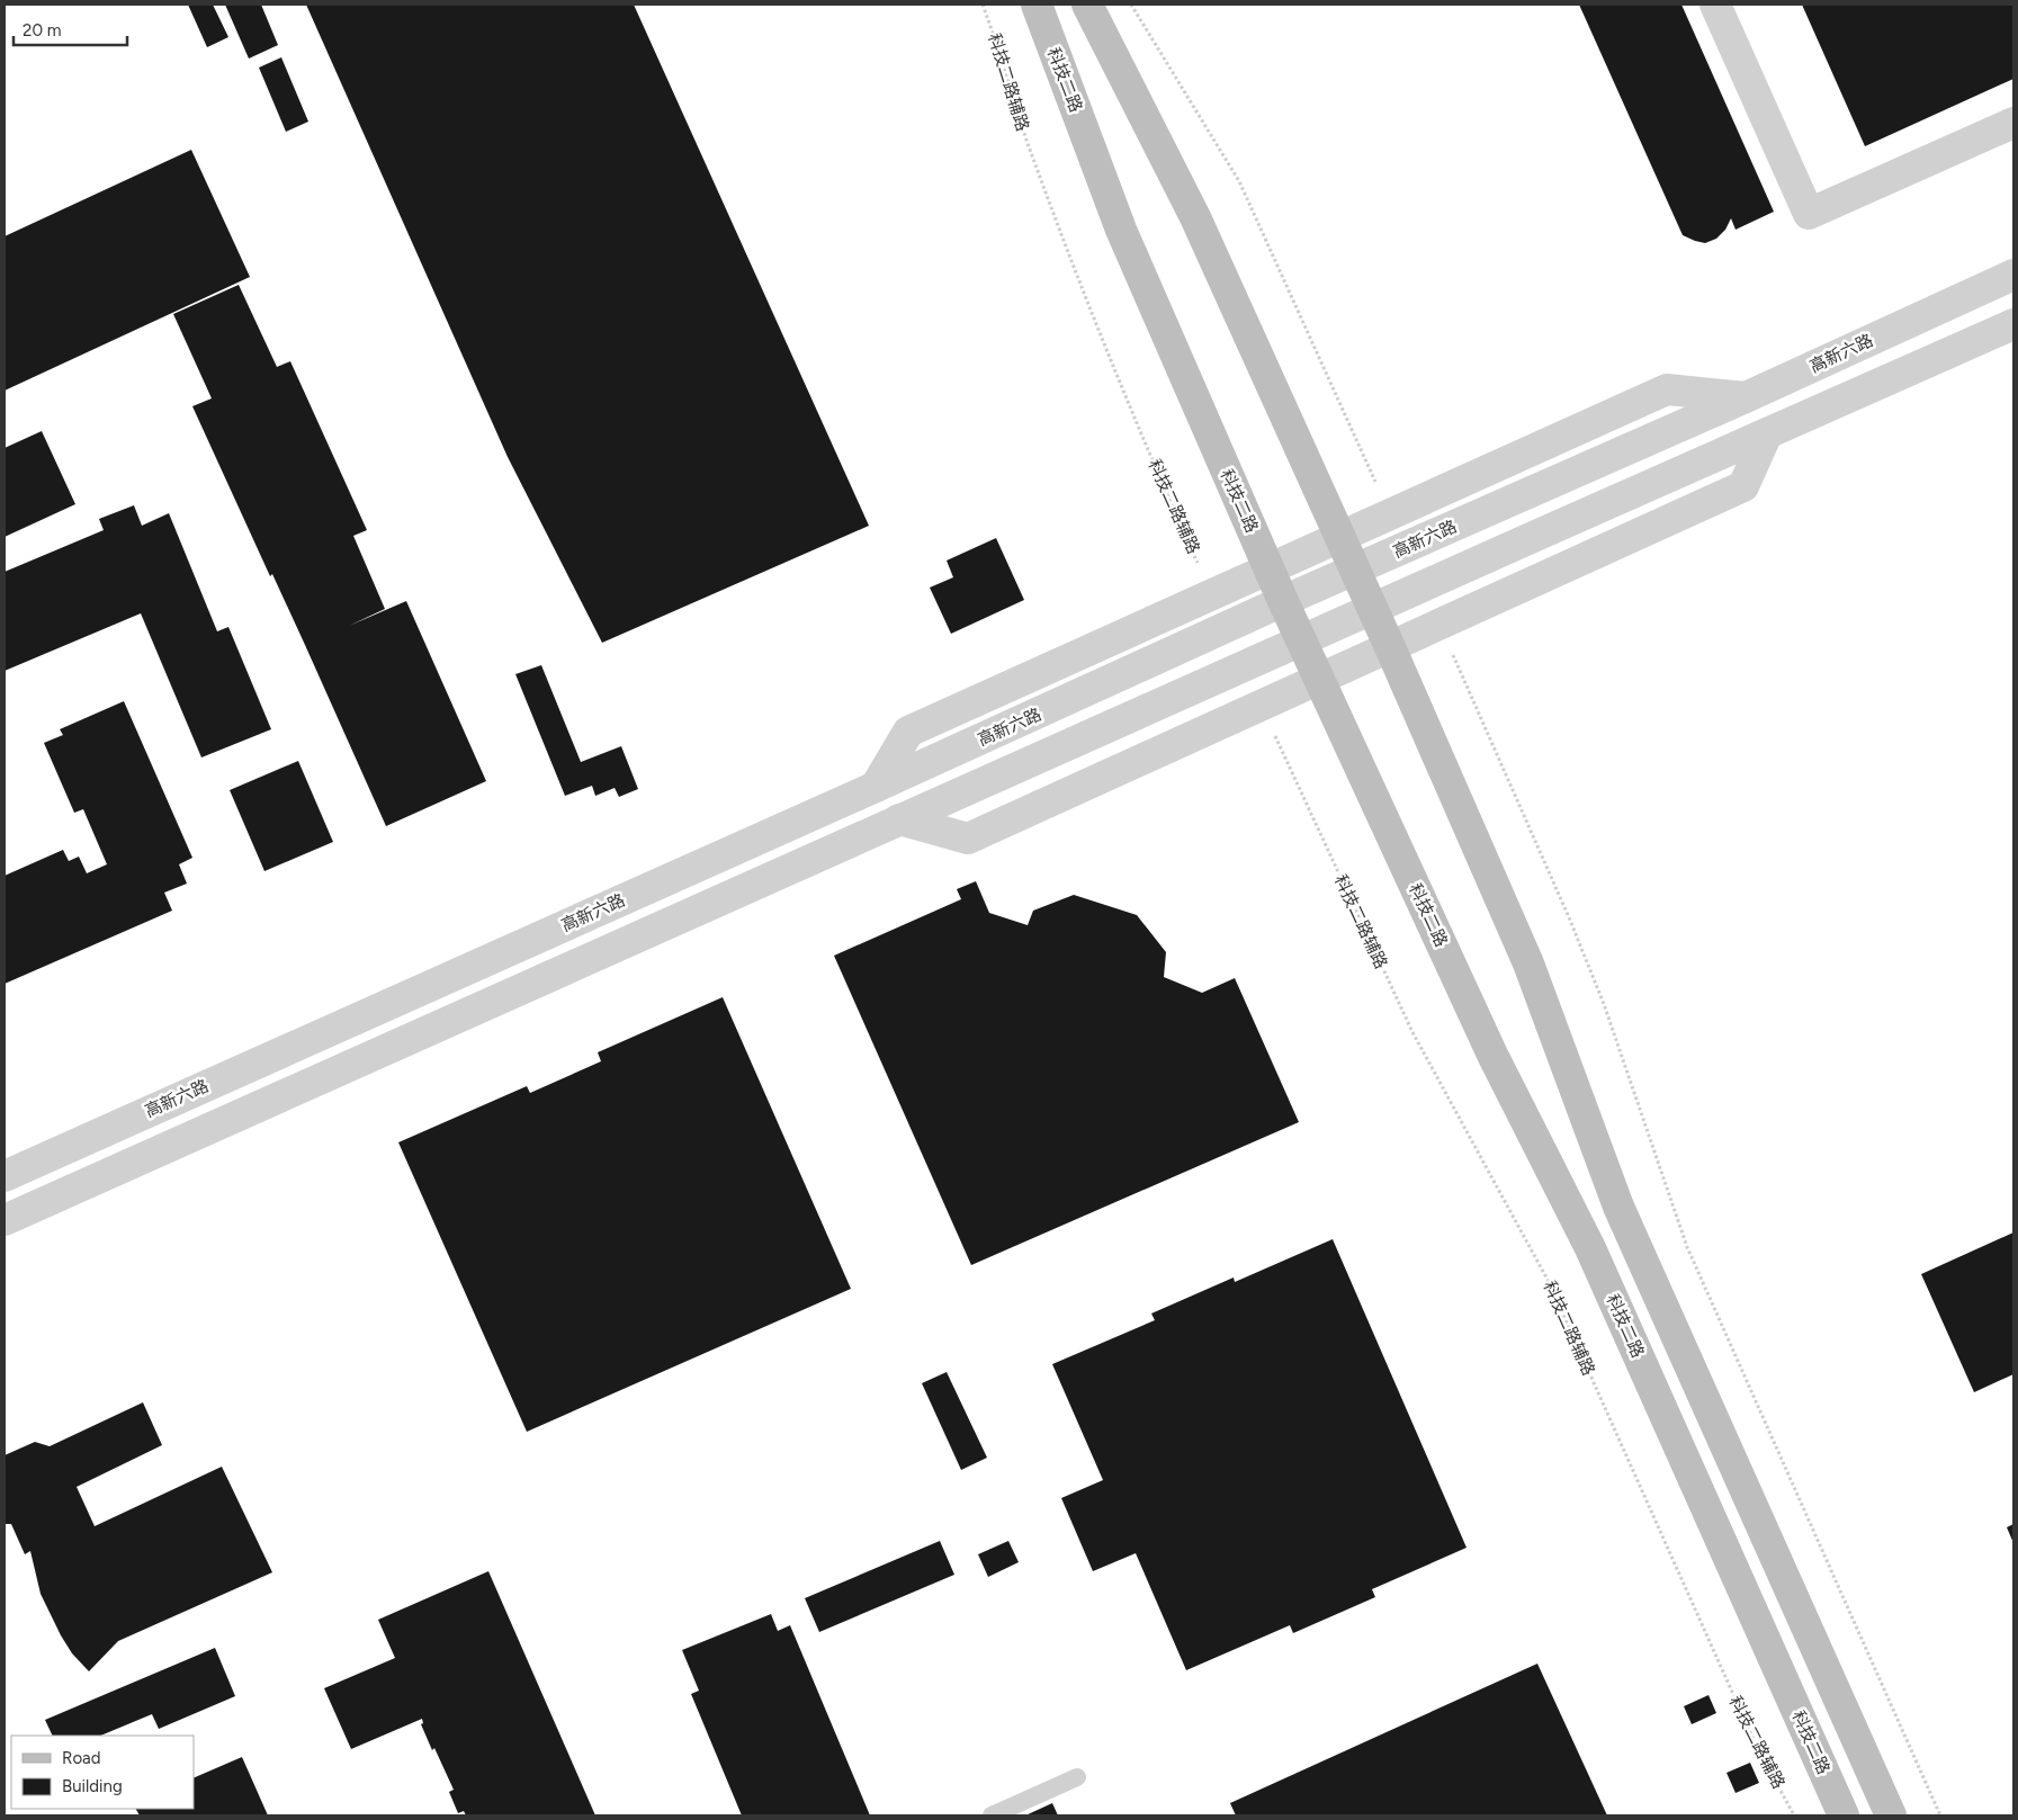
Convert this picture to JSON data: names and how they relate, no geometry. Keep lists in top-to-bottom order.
{
  "streets": {
    "main road": ["科技二路"],
    "street": ["高新六路"],
    "path": ["科技二路辅路"]
  },
  "crossings": [
    ["科技二路", "高新六路"]
  ],
  "legend": ["Road", "Building"],
  "scale_bar": "20 m"
}
